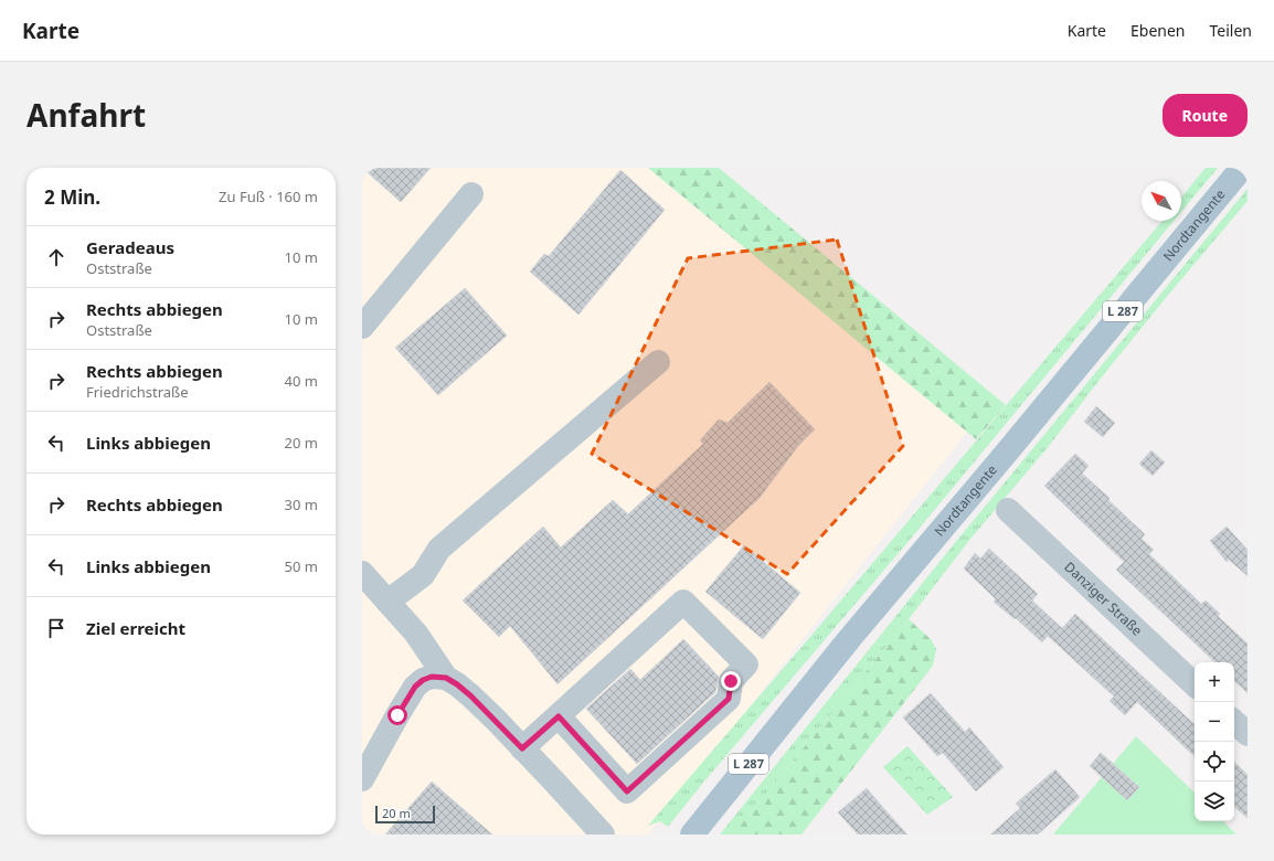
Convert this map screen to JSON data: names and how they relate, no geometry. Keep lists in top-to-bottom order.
{
  "streets": {
    "main road": ["Nordtangente", "L 287"],
    "street": ["Danziger Straße"]
  },
  "scale_bar": "20 m",
  "north": "top left",
  "page": {
    "header": "Karte",
    "nav": ["Karte", "Ebenen", "Teilen"],
    "title": "Anfahrt",
    "buttons": "Route",
    "heading": ["2 Min.", "Zu Fuß · 160 m"],
    "list": [
      ["Geradeaus", "Oststraße", "10 m"],
      ["Rechts abbiegen", "Oststraße", "10 m"],
      ["Rechts abbiegen", "Friedrichstraße", "40 m"],
      ["Links abbiegen", "20 m"],
      ["Rechts abbiegen", "30 m"],
      ["Links abbiegen", "50 m"],
      "Ziel erreicht"
    ],
    "map_buttons": ["+", "−"],
    "scale": "20 m"
  }
}
